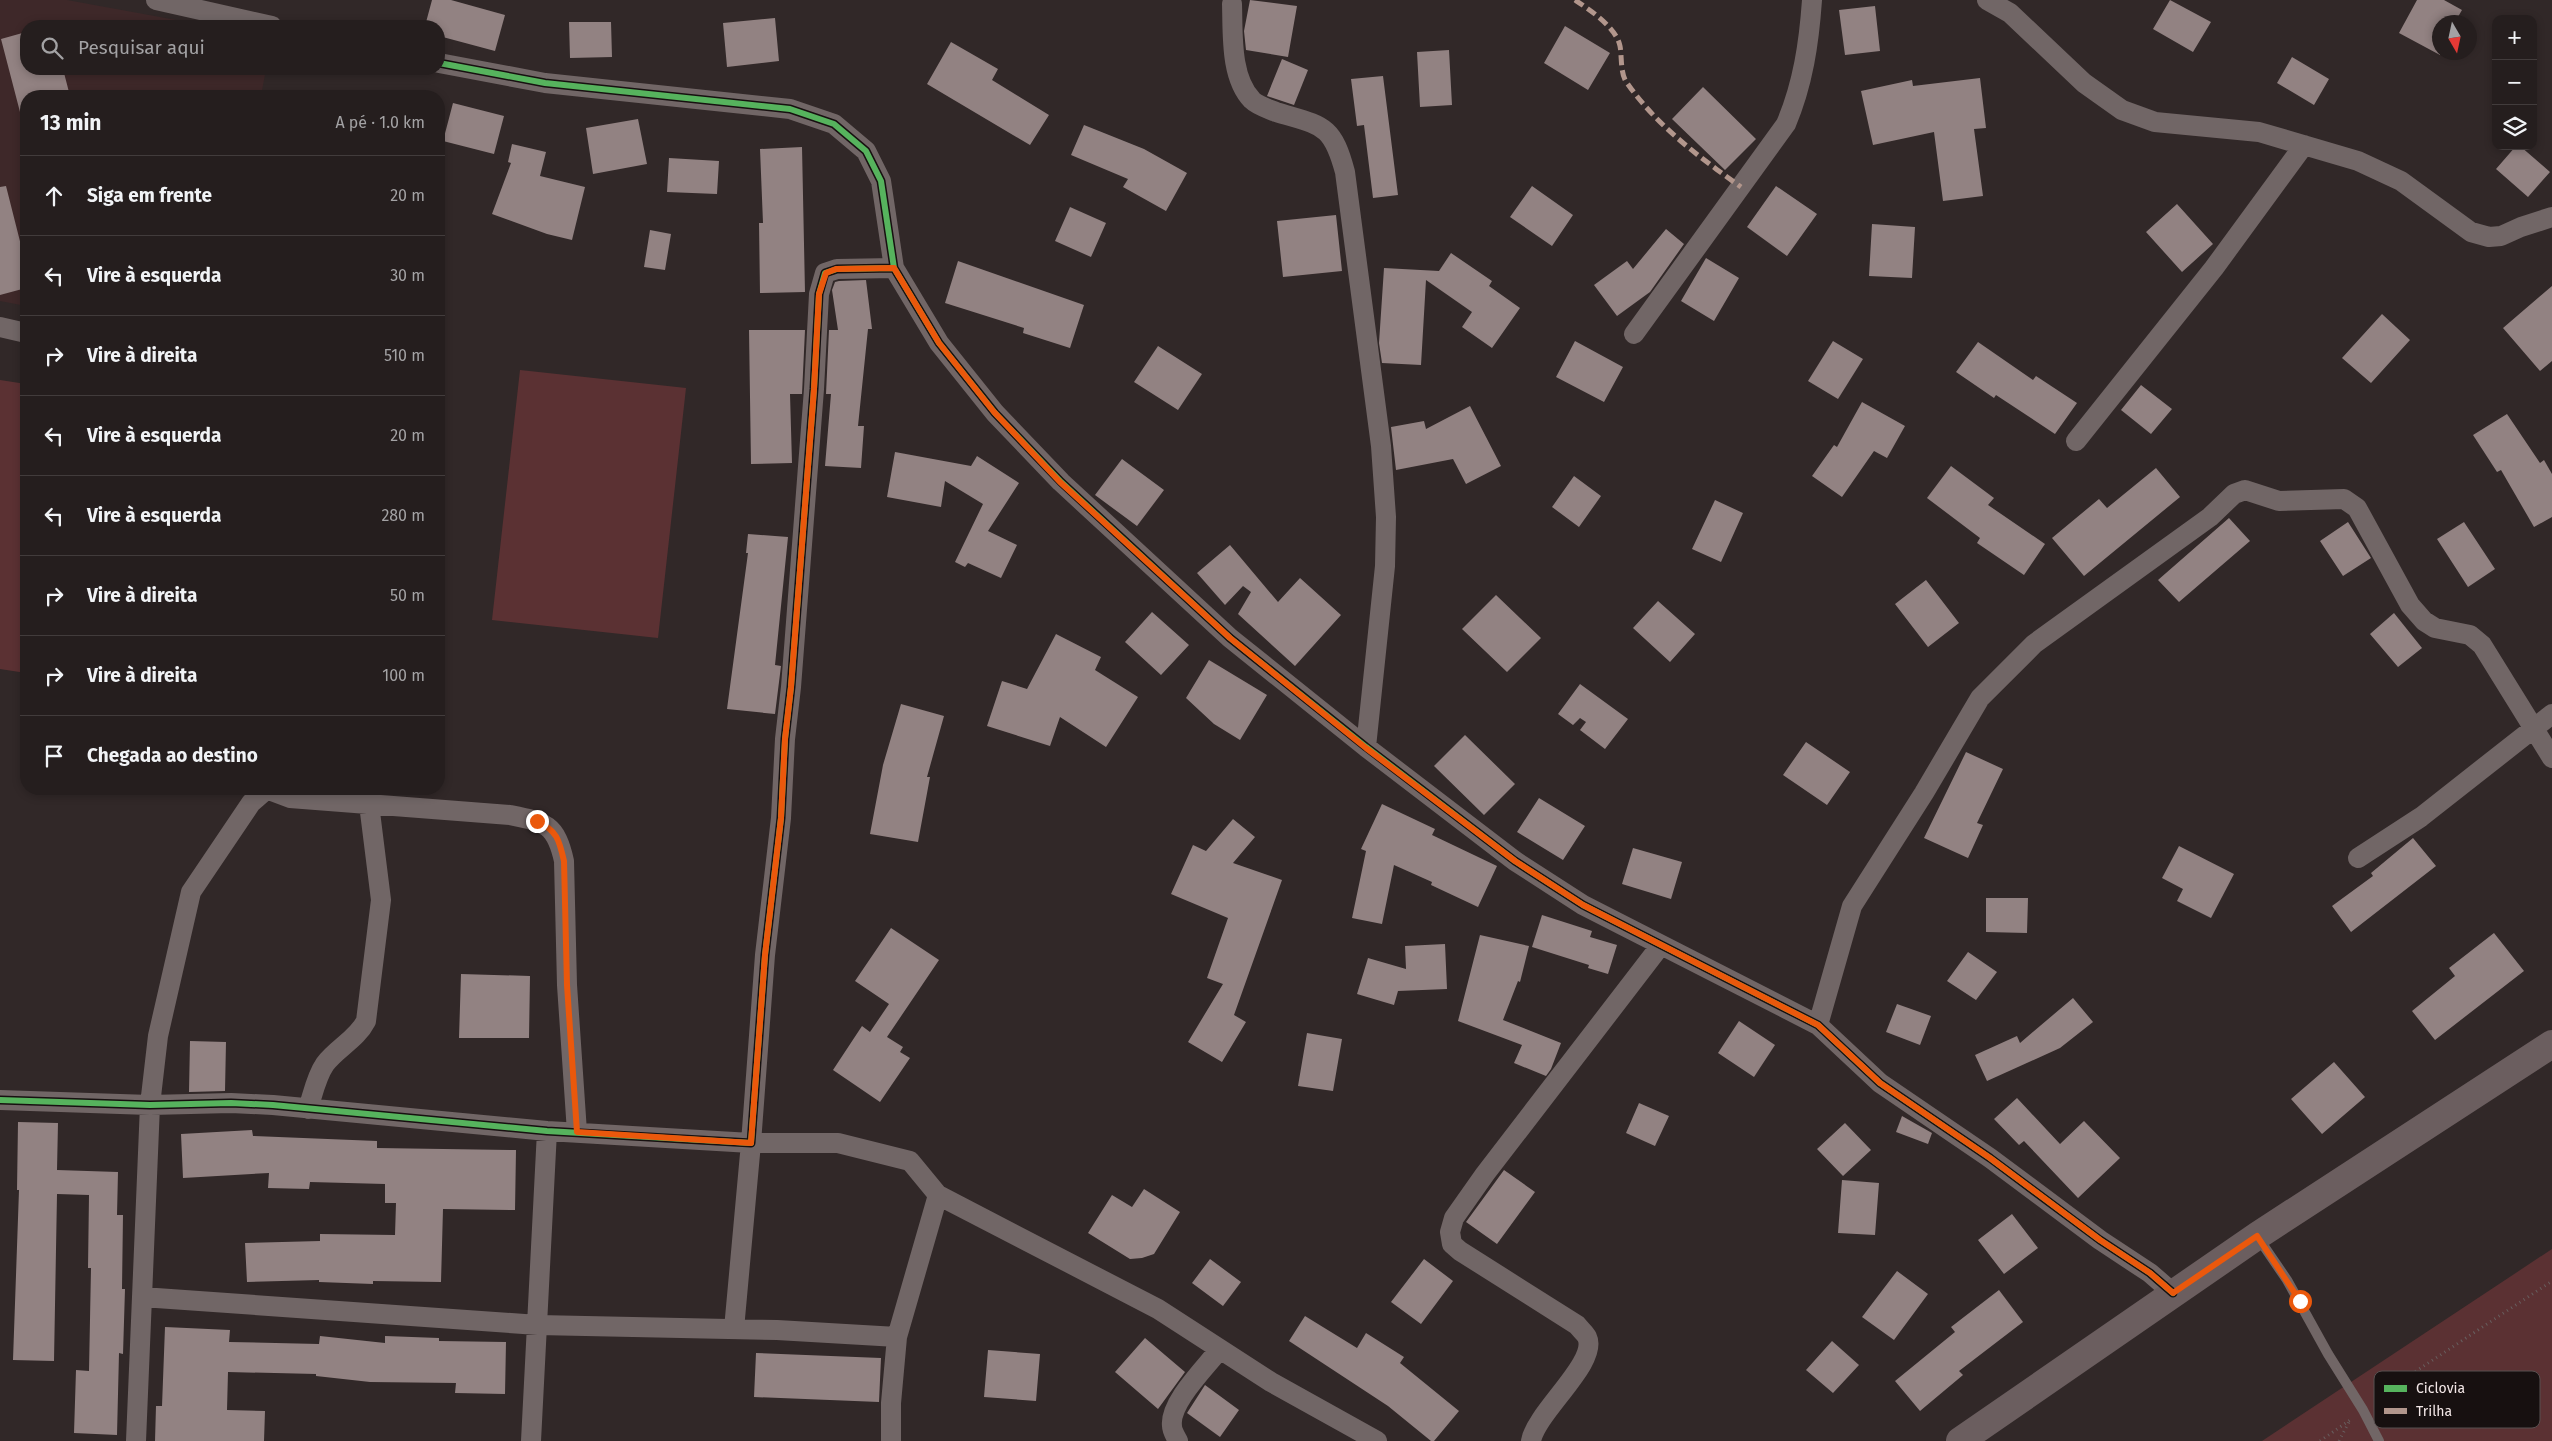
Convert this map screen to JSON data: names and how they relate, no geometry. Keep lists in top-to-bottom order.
{
  "legend": ["Ciclovia", "Trilha"],
  "north": "bottom",
  "page": {
    "map_buttons": ["+", "−"],
    "search": "Pesquisar aqui",
    "heading": ["13 min", "A pé · 1.0 km"],
    "list": [
      ["Siga em frente", "20 m"],
      ["Vire à esquerda", "30 m"],
      ["Vire à direita", "510 m"],
      ["Vire à esquerda", "20 m"],
      ["Vire à esquerda", "280 m"],
      ["Vire à direita", "50 m"],
      ["Vire à direita", "100 m"],
      "Chegada ao destino"
    ]
  }
}
